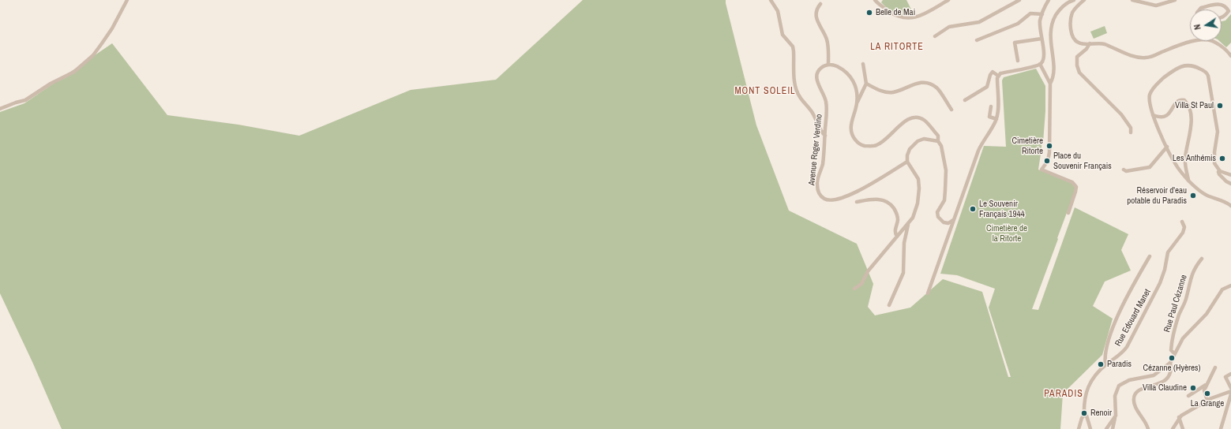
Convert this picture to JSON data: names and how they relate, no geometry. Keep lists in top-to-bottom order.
{
  "streets": {
    "street": ["Avenue Roger Verdino", "Rue Paul Cézanne", "Rue Edouard Manet"]
  },
  "districts": ["LA RITORTE", "MONT SOLEIL", "PARADIS"],
  "parks": ["Cimetière de la Ritorte"],
  "places": [
    "Belle de Mai",
    "Villa St Paul",
    "Cimetière Ritorte",
    "Les Anthémis",
    "Place du Souvenir Français",
    "Réservoir d'eau potable du Paradis",
    "Le Souvenir Français 1944",
    "Cézanne (Hyères)",
    "Paradis",
    "Villa Claudine",
    "La Grange",
    "Renoir"
  ],
  "north": "left"
}
